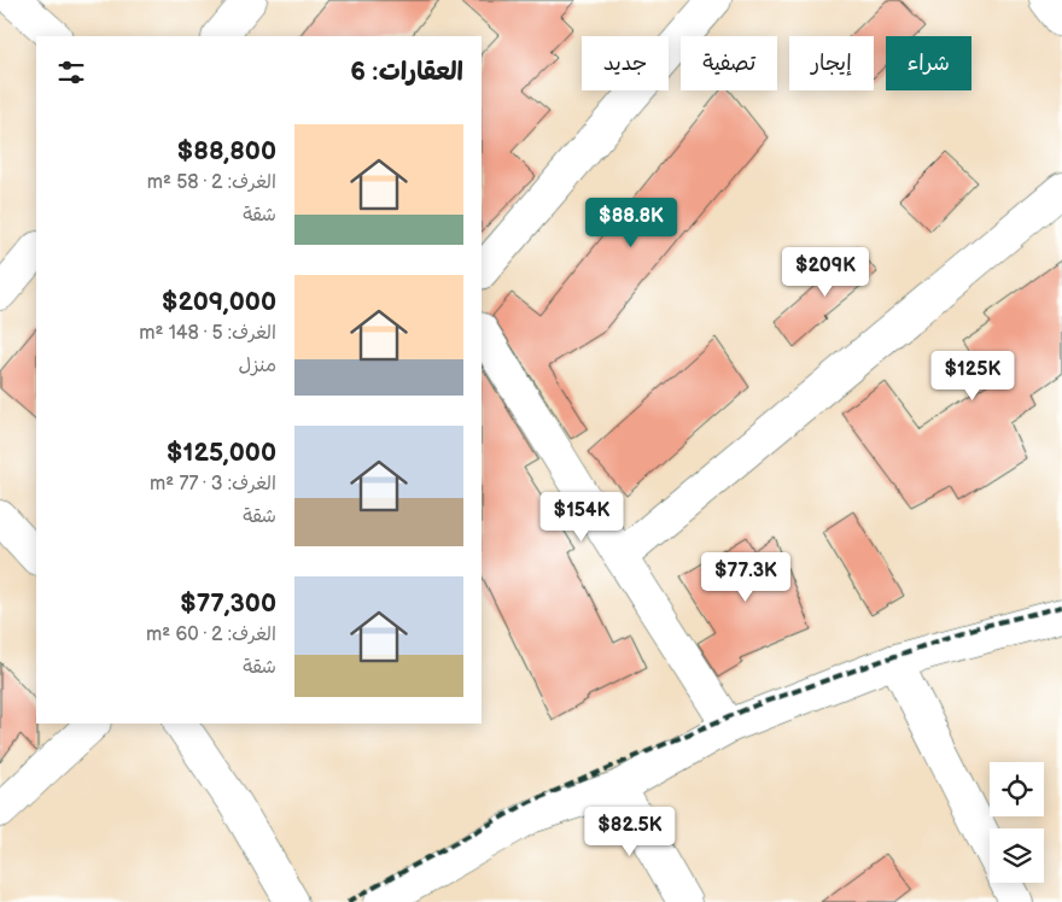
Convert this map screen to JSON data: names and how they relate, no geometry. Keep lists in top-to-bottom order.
{
  "page": {
    "chip": [
      "شراء",
      "إيجار",
      "تصفية",
      "جديد"
    ],
    "heading": "العقارات: 6",
    "list": [
      {
        "name": "$88,800",
        "note": "الغرف: 2 · 58 m² · شقة"
      },
      {
        "name": "$209,000",
        "note": "الغرف: 5 · 148 m² · منزل"
      },
      {
        "name": "$125,000",
        "note": "الغرف: 3 · 77 m² · شقة"
      },
      {
        "name": "$77,300",
        "note": "الغرف: 2 · 60 m² · شقة"
      }
    ],
    "price": [
      "$88.8K",
      "$209K",
      "$125K",
      "$154K",
      "$77.3K",
      "$82.5K"
    ]
  }
}
